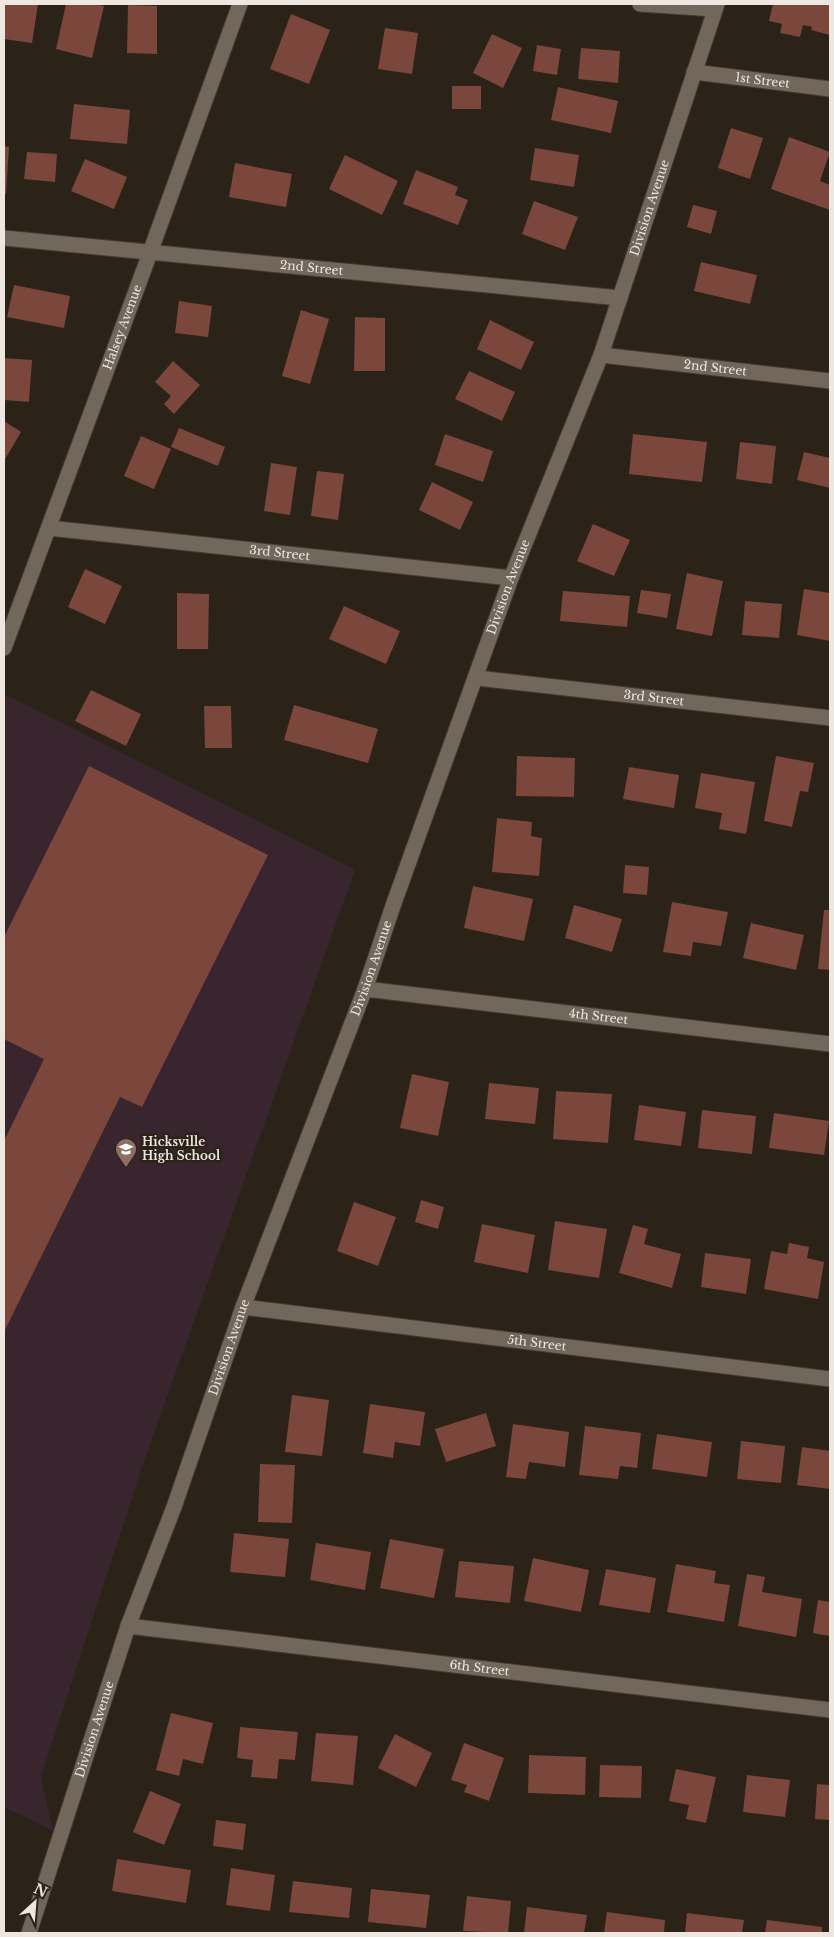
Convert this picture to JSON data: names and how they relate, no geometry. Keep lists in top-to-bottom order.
{
  "streets": {
    "street": [
      "1st Street",
      "Division Avenue",
      "2nd Street",
      "Halsey Avenue",
      "3rd Street",
      "4th Street",
      "5th Street",
      "6th Street"
    ]
  },
  "crossings": [
    ["1st Street", "Division Avenue"],
    ["Division Avenue", "2nd Street"],
    ["Division Avenue", "3rd Street"],
    ["Division Avenue", "4th Street"],
    ["Division Avenue", "5th Street"],
    ["Division Avenue", "6th Street"],
    ["2nd Street", "Halsey Avenue"],
    ["Halsey Avenue", "3rd Street"]
  ],
  "places": {
    "school or university": ["Hicksville High School"]
  },
  "north": "top right"
}
